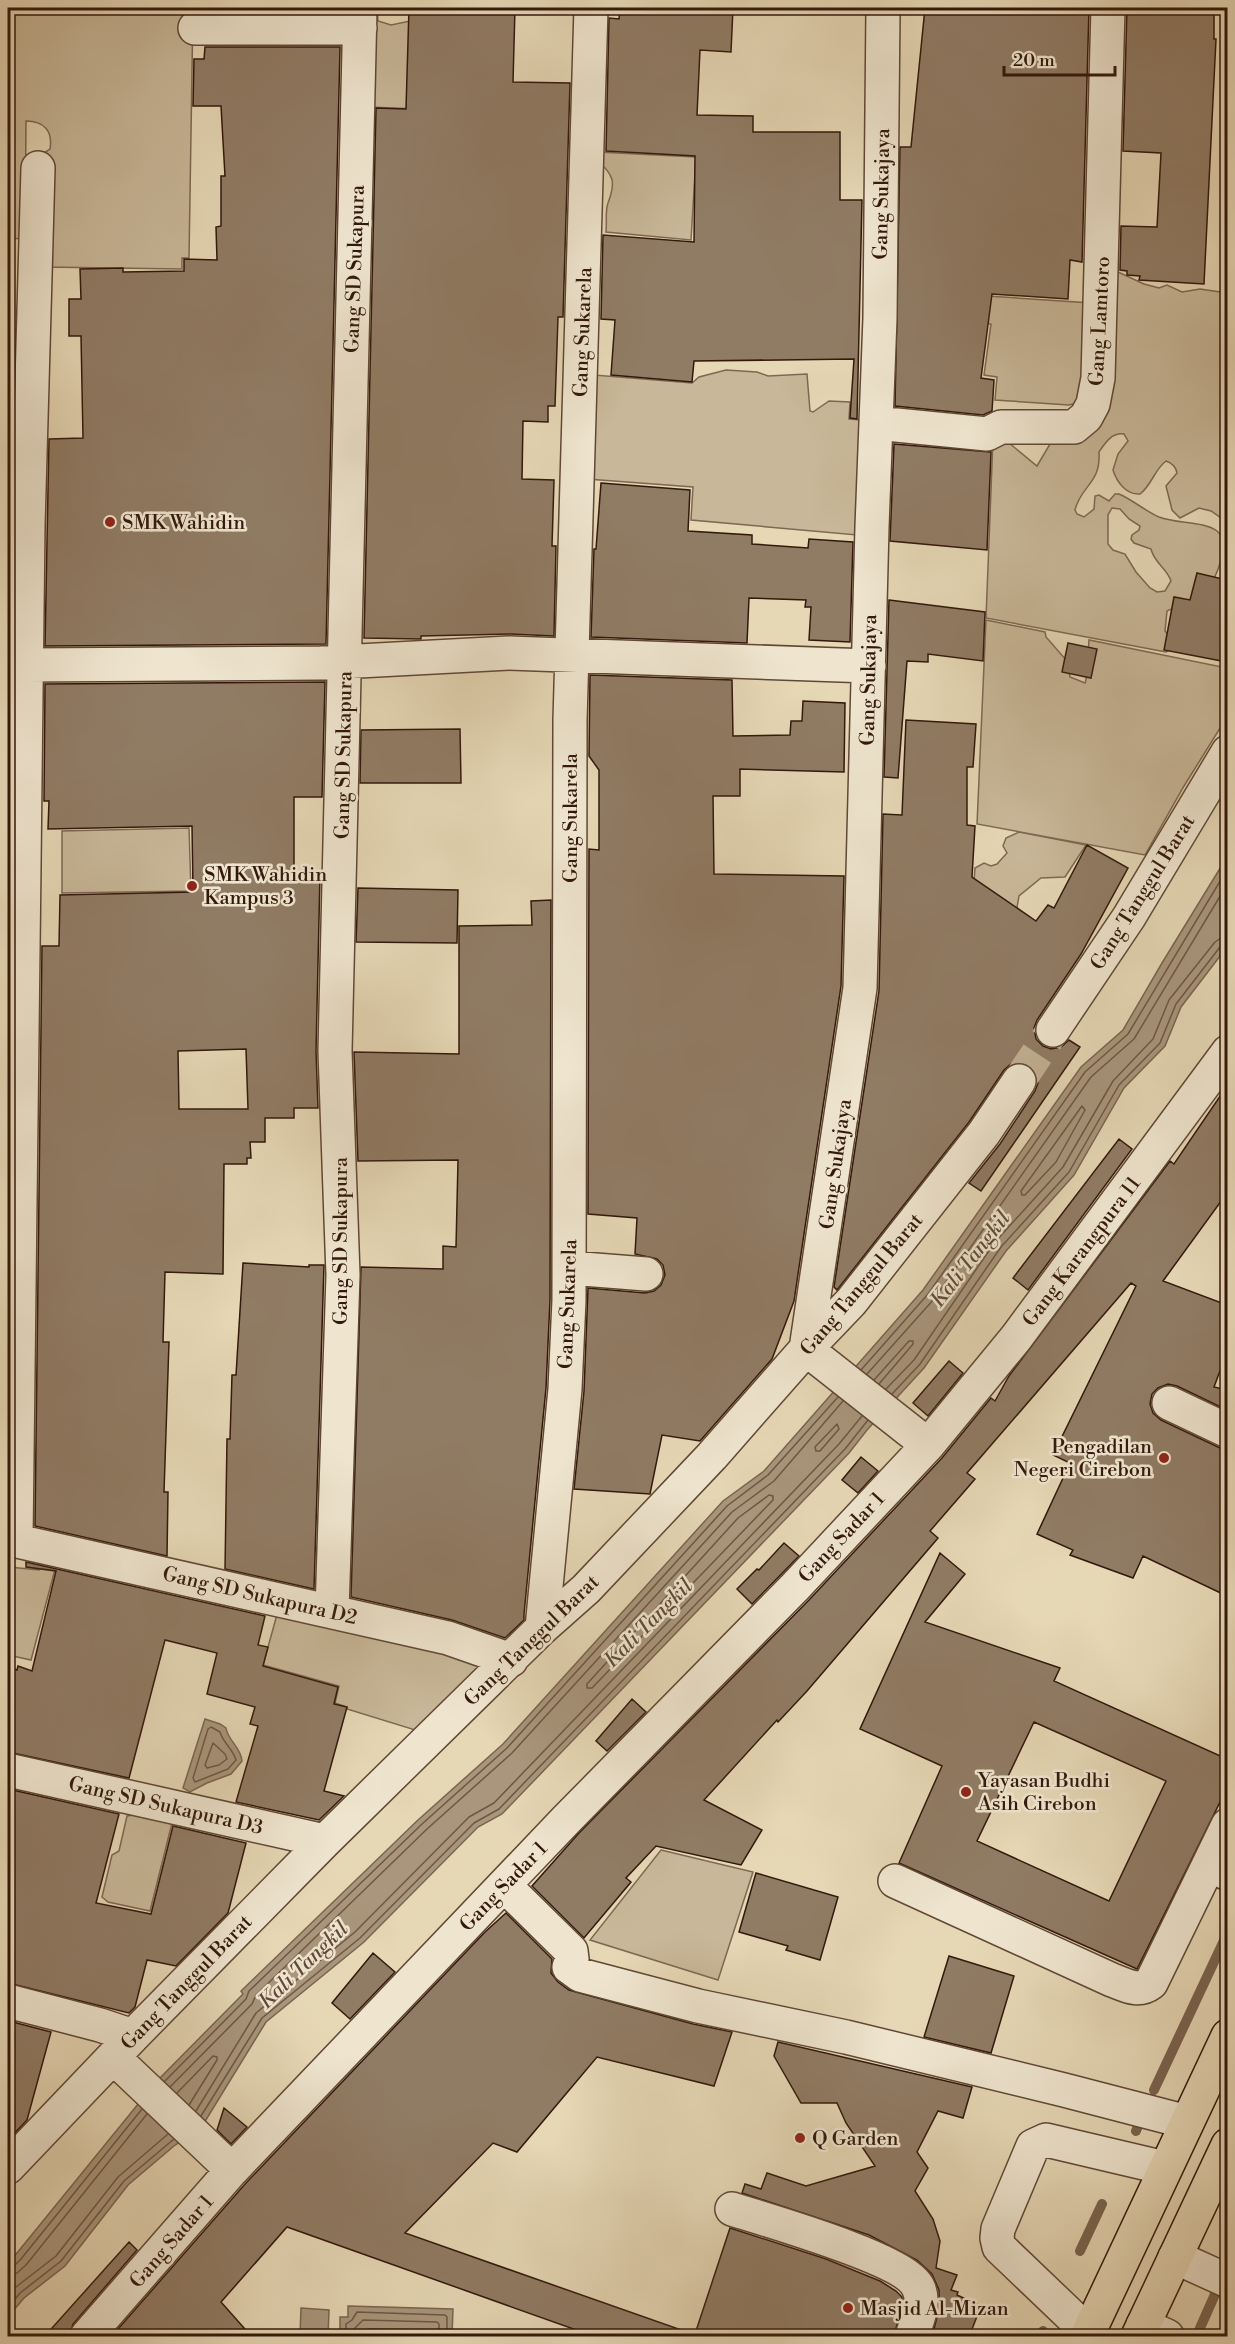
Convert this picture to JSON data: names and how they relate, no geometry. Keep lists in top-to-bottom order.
{
  "streets": {
    "street": [
      "Gang Sukajaya",
      "Gang SD Sukapura",
      "Gang Lamtoro",
      "Gang Sukarela",
      "Gang Tanggul Barat",
      "Gang Karangpura 11",
      "Gang Sadar 1",
      "Gang SD Sukapura D2",
      "Gang SD Sukapura D3"
    ]
  },
  "crossings": [
    ["Gang Sukajaya", "Gang Lamtoro"],
    ["Gang Sukajaya", "Gang Tanggul Barat"],
    ["Gang SD Sukapura", "Gang SD Sukapura D2"],
    ["Gang Sukarela", "Gang Tanggul Barat"],
    ["Gang Tanggul Barat", "Gang SD Sukapura D2"],
    ["Gang Tanggul Barat", "Gang SD Sukapura D3"],
    ["Gang Karangpura 11", "Gang Sadar 1"]
  ],
  "water": ["Kali Tangkil"],
  "places": [
    "SMK Wahidin",
    "SMK Wahidin Kampus 3",
    "Pengadilan Negeri Cirebon",
    "Yayasan Budhi Asih Cirebon",
    "Q Garden",
    "Masjid Al-Mizan"
  ],
  "scale_bar": "20 m"
}
